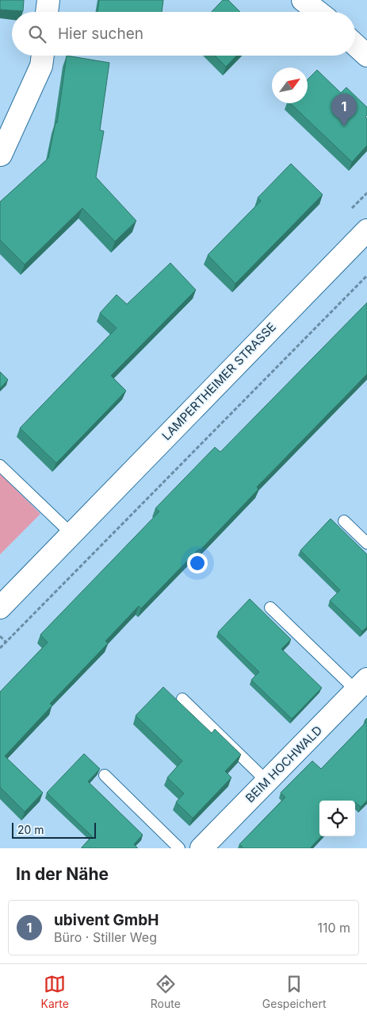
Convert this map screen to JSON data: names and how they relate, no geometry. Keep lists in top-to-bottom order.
{
  "streets": {
    "street": ["LAMPERTHEIMER STRASSE", "BEIM HOCHWALD"]
  },
  "scale_bar": "20 m",
  "north": "top right",
  "page": {
    "search": "Hier suchen",
    "pins": "1",
    "scale": "20 m",
    "heading": "In der Nähe",
    "list": [
      {
        "mark": "1",
        "name": "ubivent GmbH",
        "note": "Büro · Stiller Weg",
        "value": "110 m"
      }
    ],
    "nav": ["Karte", "Route", "Gespeichert"]
  }
}
